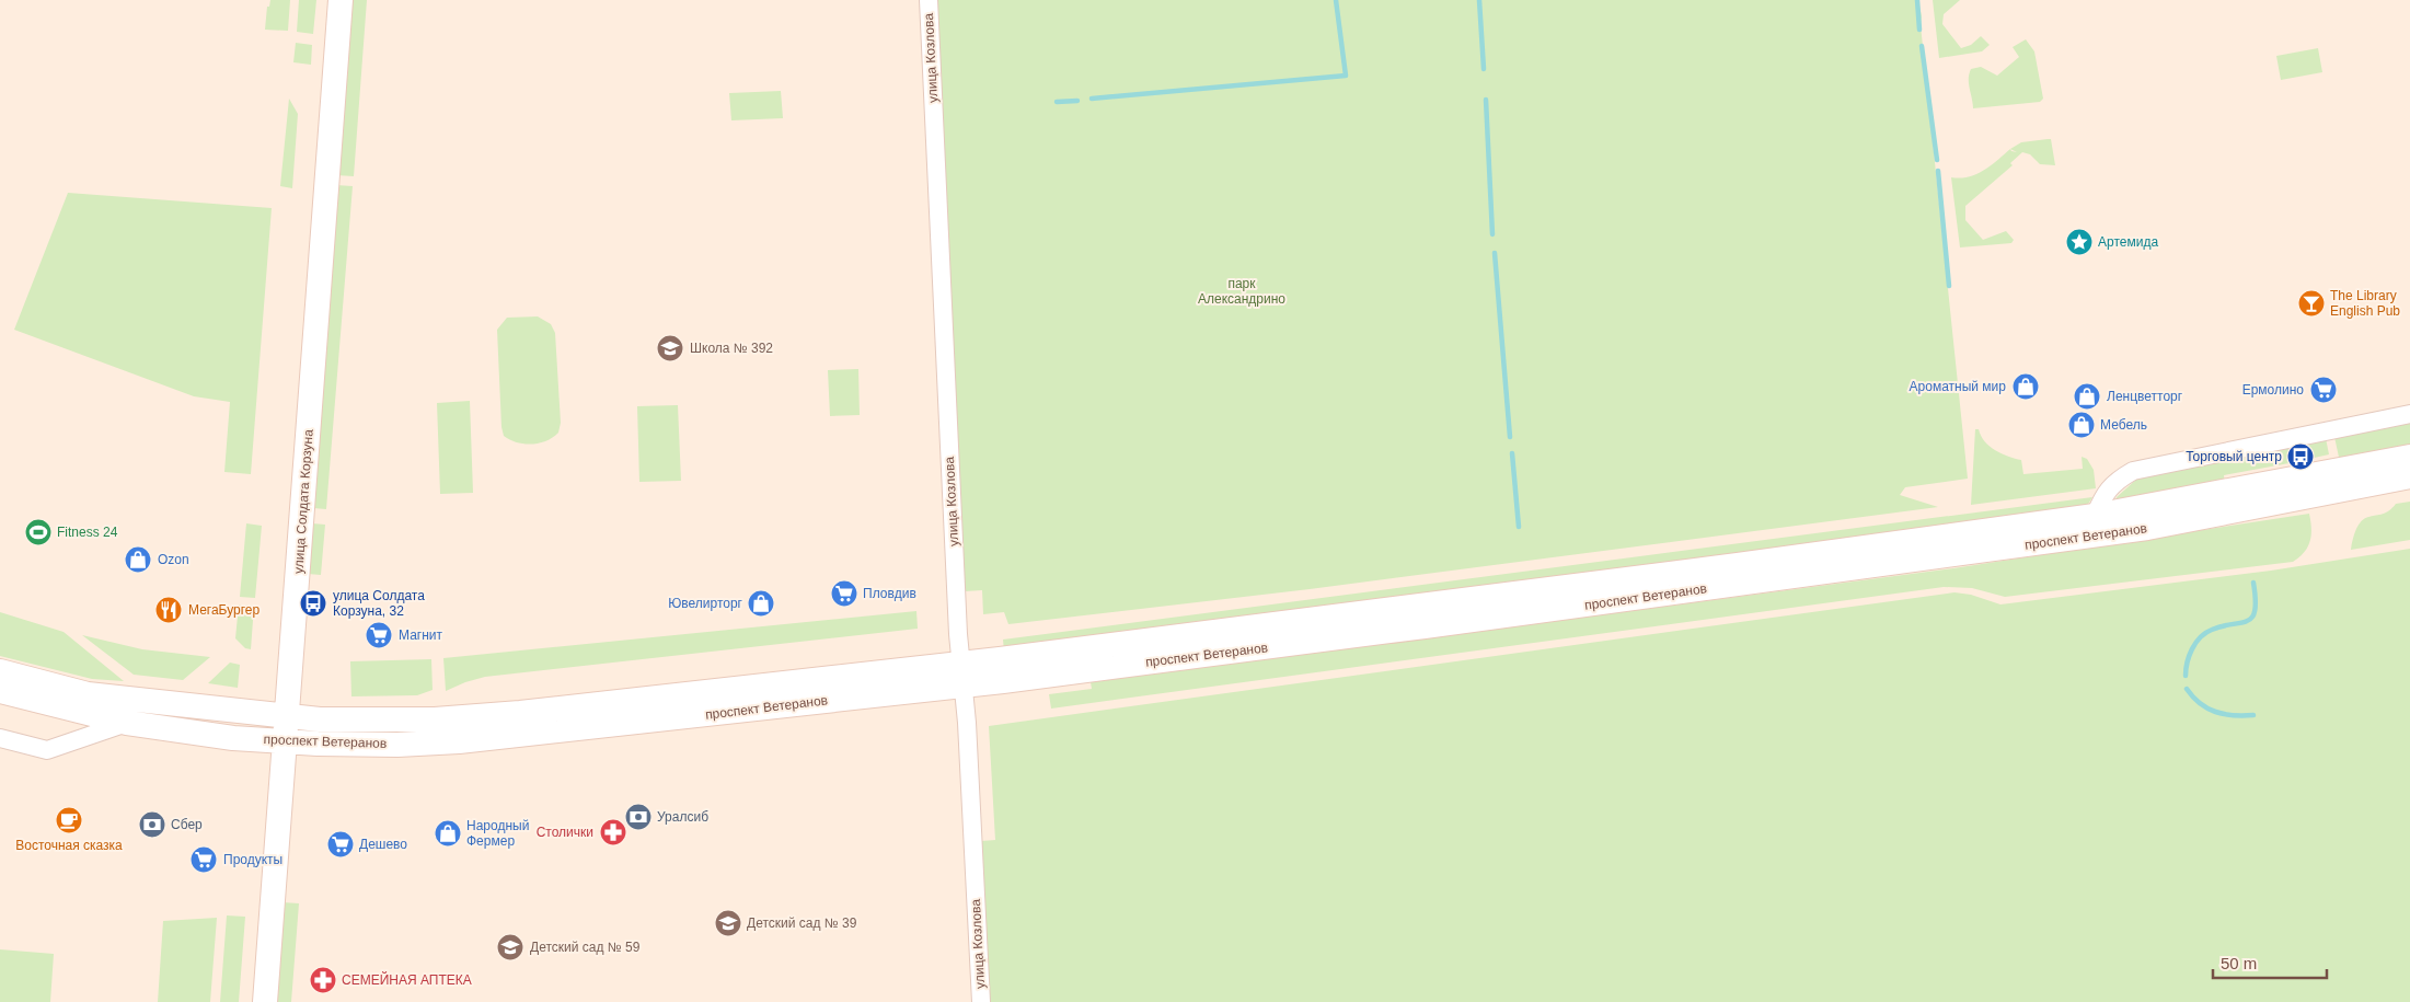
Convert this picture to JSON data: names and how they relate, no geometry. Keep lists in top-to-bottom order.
{
  "streets": {
    "main road": ["улица Солдата Корзуна", "проспект Ветеранов"],
    "street": ["улица Козлова"]
  },
  "crossings": [
    ["улица Козлова", "проспект Ветеранов"],
    ["улица Солдата Корзуна", "проспект Ветеранов"]
  ],
  "parks": ["парк Александрино"],
  "places": {
    "place": ["Артемида"],
    "bar": ["The Library English Pub"],
    "school or university": ["Школа № 392", "Детский сад № 39", "Детский сад № 59"],
    "shop": [
      "Ароматный мир",
      "Ленцветторг",
      "Мебель",
      "Ozon",
      "Ювелирторг",
      "Народный Фермер"
    ],
    "supermarket": [
      "Ермолино",
      "Пловдив",
      "Магнит",
      "Дешево",
      "Продукты"
    ],
    "bus stop": ["Торговый центр", "улица Солдата Корзуна, 32"],
    "sports": ["Fitness 24"],
    "restaurant": ["МегаБургер"],
    "bank": ["Уралсиб", "Сбер"],
    "cafe": ["Восточная сказка"],
    "pharmacy": ["Столички", "СЕМЕЙНАЯ АПТЕКА"]
  },
  "scale_bar": "50 m"
}
